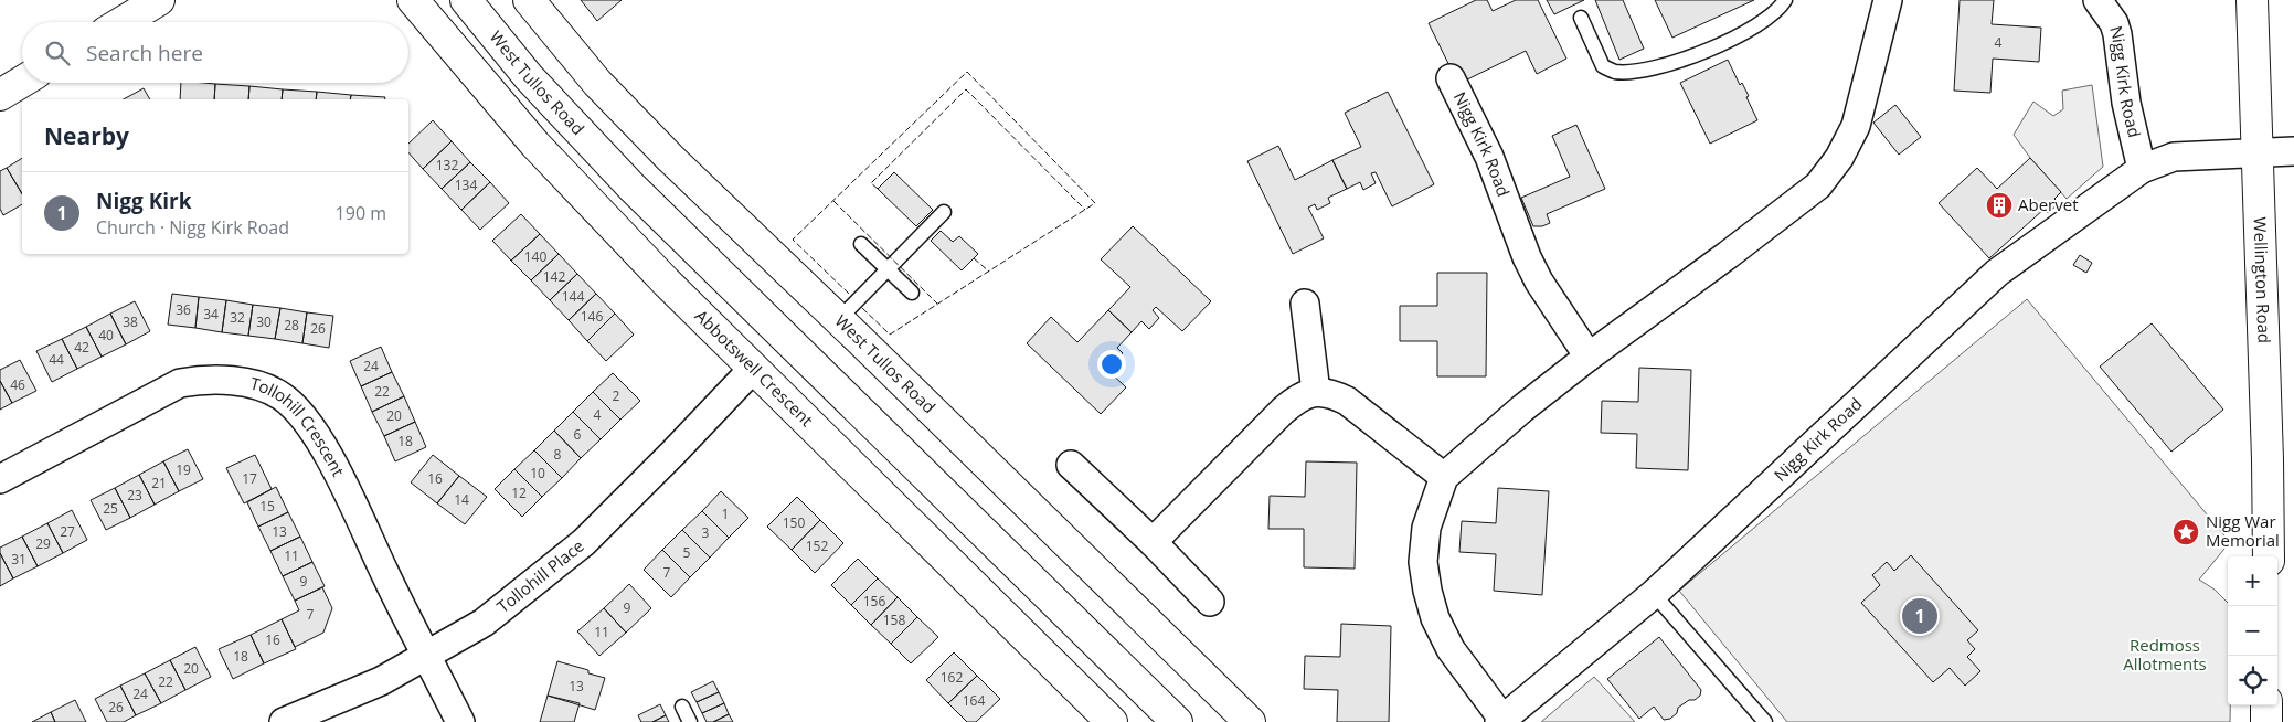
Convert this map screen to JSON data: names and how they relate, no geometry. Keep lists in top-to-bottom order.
{
  "streets": {
    "main road": ["West Tullos Road", "Wellington Road", "Abbotswell Crescent"],
    "street": ["Nigg Kirk Road", "Tollohill Crescent", "Tollohill Place"]
  },
  "crossings": [
    ["Nigg Kirk Road", "Wellington Road"],
    ["Abbotswell Crescent", "Tollohill Place"],
    ["Tollohill Crescent", "Tollohill Place"]
  ],
  "parks": ["Redmoss Allotments"],
  "places": {
    "building": ["Abervet"],
    "place": ["Nigg War Memorial"]
  },
  "house_numbers": [
    "4",
    "132",
    "134",
    "140",
    "142",
    "144",
    "36",
    "34",
    "146",
    "32",
    "38",
    "30",
    "28",
    "26",
    "40",
    "42",
    "44",
    "24",
    "46",
    "22",
    "2",
    "4",
    "20",
    "6",
    "18",
    "8",
    "19",
    "10",
    "17",
    "16",
    "21",
    "12",
    "23",
    "14",
    "15",
    "25",
    "1",
    "150",
    "27",
    "13",
    "3",
    "29",
    "152",
    "5",
    "11",
    "31",
    "7",
    "9",
    "156",
    "9",
    "7",
    "158",
    "11",
    "16",
    "18",
    "20",
    "162",
    "22",
    "13",
    "24",
    "164",
    "26"
  ],
  "page": {
    "search": "Search here",
    "heading": "Nearby",
    "list": [
      {
        "mark": "1",
        "name": "Nigg Kirk",
        "note": "Church · Nigg Kirk Road",
        "value": "190 m"
      }
    ],
    "map_buttons": ["+", "−"],
    "pins": "1"
  }
}
